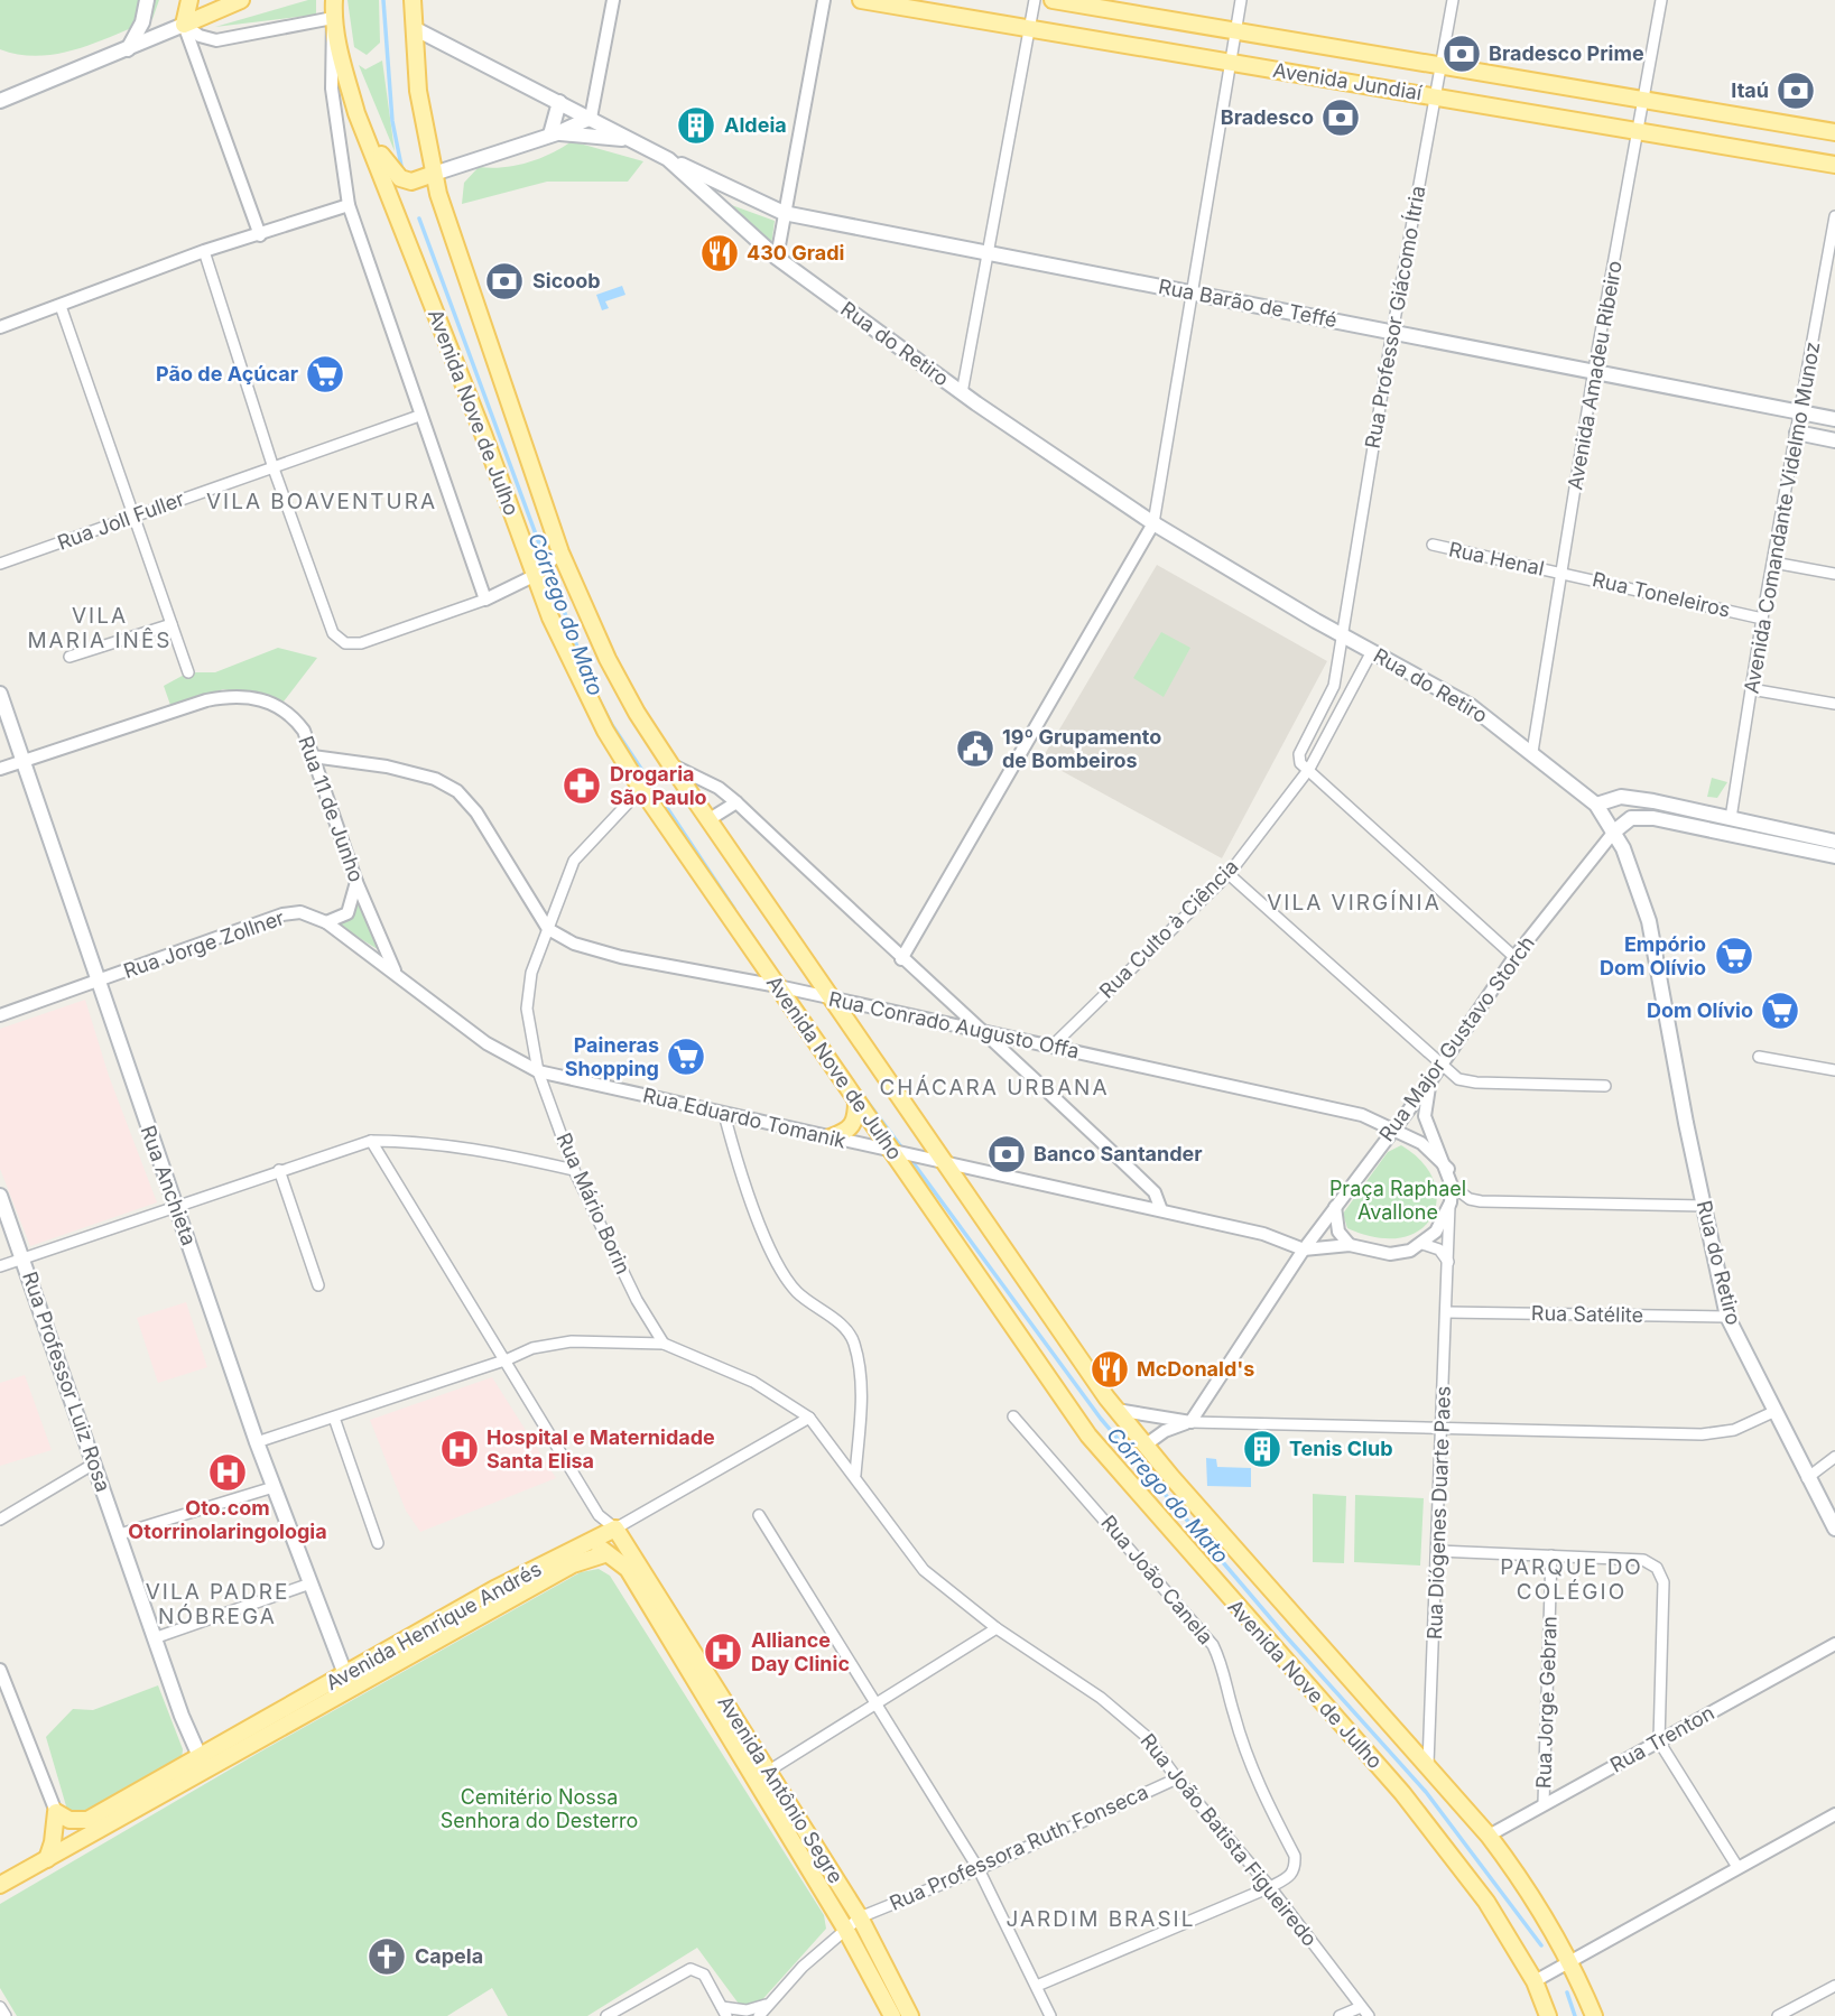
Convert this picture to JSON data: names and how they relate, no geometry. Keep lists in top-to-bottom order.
{
  "streets": {
    "main road": [
      "Avenida Jundiaí",
      "Rua Barão de Teffé",
      "Rua do Retiro",
      "Avenida Nove de Julho",
      "Rua Anchieta",
      "Rua Professor Luiz Rosa",
      "Avenida Henrique Andrés",
      "Avenida Antônio Segre"
    ],
    "street": [
      "Rua Professor Giácomo Ítria",
      "Avenida Amadeu Ribeiro",
      "Avenida Comandante Videlmo Munoz",
      "Rua Joll Fuller",
      "Rua Henal",
      "Rua Toneleiros",
      "Rua 11 de Junho",
      "Rua Culto à Ciência",
      "Rua Jorge Zollner",
      "Rua Conrado Augusto Offa",
      "Rua Major Gustavo Storch",
      "Rua Eduardo Tomanik",
      "Rua Mário Borin",
      "Rua Satélite",
      "Rua Diógenes Duarte Paes",
      "Rua João Canela",
      "Rua Jorge Gebran",
      "Rua Trenton",
      "Rua João Batista Figueiredo",
      "Rua Professora Ruth Fonseca"
    ]
  },
  "crossings": [
    ["Avenida Jundiaí", "Rua Professor Giácomo Ítria"],
    ["Avenida Jundiaí", "Avenida Amadeu Ribeiro"],
    ["Rua Barão de Teffé", "Rua Professor Giácomo Ítria"],
    ["Rua Barão de Teffé", "Rua do Retiro"],
    ["Rua Barão de Teffé", "Avenida Amadeu Ribeiro"],
    ["Rua Barão de Teffé", "Avenida Comandante Videlmo Munoz"],
    ["Rua Professor Giácomo Ítria", "Rua do Retiro"],
    ["Rua do Retiro", "Avenida Amadeu Ribeiro"],
    ["Rua do Retiro", "Avenida Nove de Julho"],
    ["Rua do Retiro", "Rua Culto à Ciência"],
    ["Rua do Retiro", "Rua Major Gustavo Storch"],
    ["Rua do Retiro", "Rua Satélite"],
    ["Avenida Amadeu Ribeiro", "Rua Henal"],
    ["Avenida Amadeu Ribeiro", "Rua Toneleiros"],
    ["Avenida Nove de Julho", "Rua Conrado Augusto Offa"],
    ["Avenida Nove de Julho", "Rua Eduardo Tomanik"],
    ["Avenida Nove de Julho", "Rua Mário Borin"],
    ["Avenida Nove de Julho", "Rua Diógenes Duarte Paes"],
    ["Avenida Nove de Julho", "Rua Trenton"],
    ["Avenida Comandante Videlmo Munoz", "Rua Toneleiros"],
    ["Rua Henal", "Rua Toneleiros"],
    ["Rua 11 de Junho", "Rua Jorge Zollner"],
    ["Rua 11 de Junho", "Rua Eduardo Tomanik"],
    ["Rua 11 de Junho", "Rua Anchieta"],
    ["Rua Culto à Ciência", "Rua Conrado Augusto Offa"],
    ["Rua Jorge Zollner", "Rua Eduardo Tomanik"],
    ["Rua Jorge Zollner", "Rua Anchieta"],
    ["Rua Conrado Augusto Offa", "Rua Major Gustavo Storch"],
    ["Rua Conrado Augusto Offa", "Rua Mário Borin"],
    ["Rua Conrado Augusto Offa", "Rua Diógenes Duarte Paes"],
    ["Rua Major Gustavo Storch", "Rua Eduardo Tomanik"],
    ["Rua Major Gustavo Storch", "Rua Diógenes Duarte Paes"],
    ["Rua Eduardo Tomanik", "Rua Mário Borin"],
    ["Rua Anchieta", "Avenida Henrique Andrés"],
    ["Rua Satélite", "Rua Diógenes Duarte Paes"],
    ["Rua Professor Luiz Rosa", "Avenida Henrique Andrés"],
    ["Rua João Canela", "Rua João Batista Figueiredo"],
    ["Avenida Henrique Andrés", "Avenida Antônio Segre"],
    ["Avenida Henrique Andrés", "Rua João Batista Figueiredo"],
    ["Rua Jorge Gebran", "Rua Trenton"],
    ["Avenida Antônio Segre", "Rua Professora Ruth Fonseca"],
    ["Rua João Batista Figueiredo", "Rua Professora Ruth Fonseca"]
  ],
  "districts": [
    "VILA BOAVENTURA",
    "VILA MARIA INÊS",
    "VILA VIRGÍNIA",
    "CHÁCARA URBANA",
    "PARQUE DO COLÉGIO",
    "VILA PADRE NÓBREGA",
    "JARDIM BRASIL"
  ],
  "water": ["Córrego do Mato"],
  "parks": ["Praça Raphael Avallone", "Cemitério Nossa Senhora do Desterro"],
  "places": {
    "bank": [
      "Bradesco Prime",
      "Itaú",
      "Bradesco",
      "Sicoob",
      "Banco Santander"
    ],
    "building": ["Aldeia", "Tenis Club"],
    "restaurant": ["430 Gradi", "McDonald's"],
    "supermarket": [
      "Pão de Açúcar",
      "Empório Dom Olívio",
      "Dom Olívio",
      "Paineras Shopping"
    ],
    "public building": ["19º Grupamento de Bombeiros"],
    "pharmacy": ["Drogaria São Paulo"],
    "hospital": ["Hospital e Maternidade Santa Elisa", "Oto.com Otorrinolaringologia", "Alliance Day Clinic"],
    "church": ["Capela"]
  }
}
